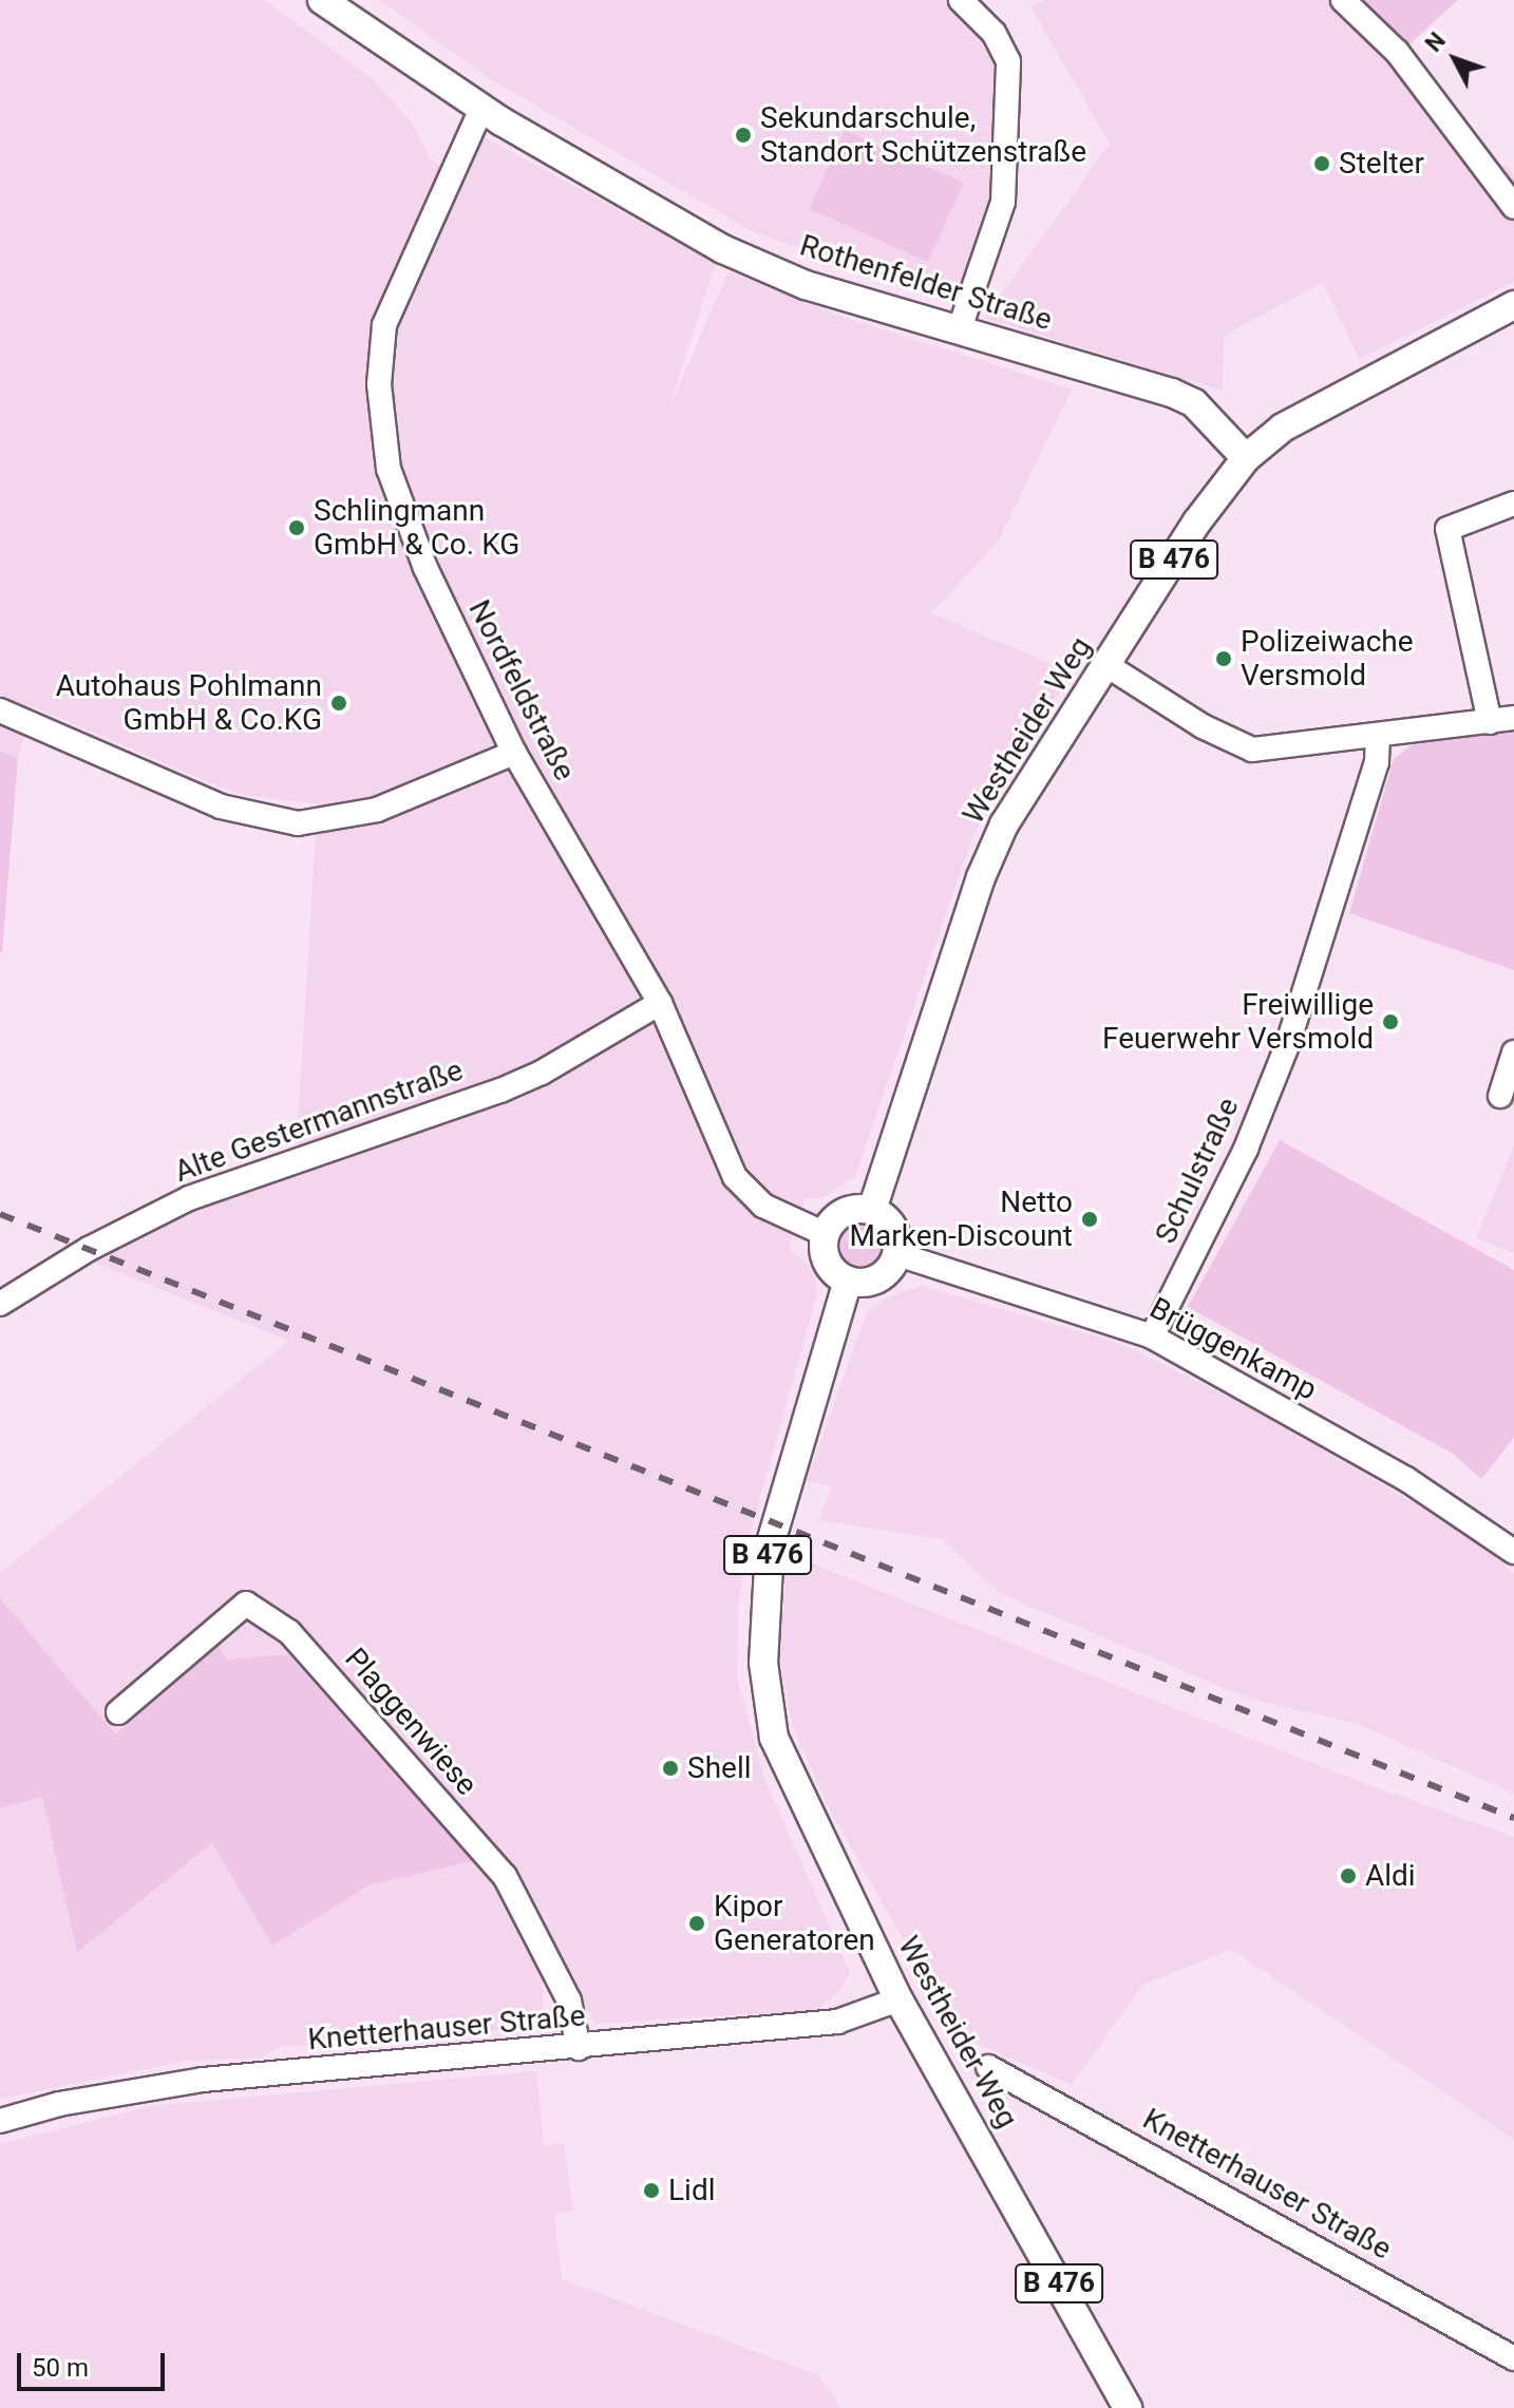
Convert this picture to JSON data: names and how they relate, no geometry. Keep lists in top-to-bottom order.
{
  "streets": {
    "main road": ["Rothenfelder Straße", "B 476", "Westheider Weg"],
    "street": [
      "Nordfeldstraße",
      "Alte Gestermannstraße",
      "Schulstraße",
      "Brüggenkamp",
      "Plaggenwiese",
      "Knetterhauser Straße"
    ]
  },
  "crossings": [
    ["Rothenfelder Straße", "B 476"],
    ["Rothenfelder Straße", "Nordfeldstraße"],
    ["Rothenfelder Straße", "Westheider Weg"],
    ["B 476", "Westheider Weg"],
    ["Nordfeldstraße", "Westheider Weg"],
    ["Nordfeldstraße", "Alte Gestermannstraße"],
    ["Nordfeldstraße", "Brüggenkamp"],
    ["Westheider Weg", "Brüggenkamp"],
    ["Westheider Weg", "Knetterhauser Straße"],
    ["Schulstraße", "Brüggenkamp"],
    ["Plaggenwiese", "Knetterhauser Straße"]
  ],
  "places": [
    "Sekundarschule, Standort Schützenstraße",
    "Stelter",
    "Schlingmann GmbH & Co. KG",
    "Polizeiwache Versmold",
    "Autohaus Pohlmann GmbH & Co.KG",
    "Freiwillige Feuerwehr Versmold",
    "Netto Marken-Discount",
    "Shell",
    "Aldi",
    "Kipor Generatoren",
    "Lidl"
  ],
  "scale_bar": "50 m",
  "north": "top left"
}
